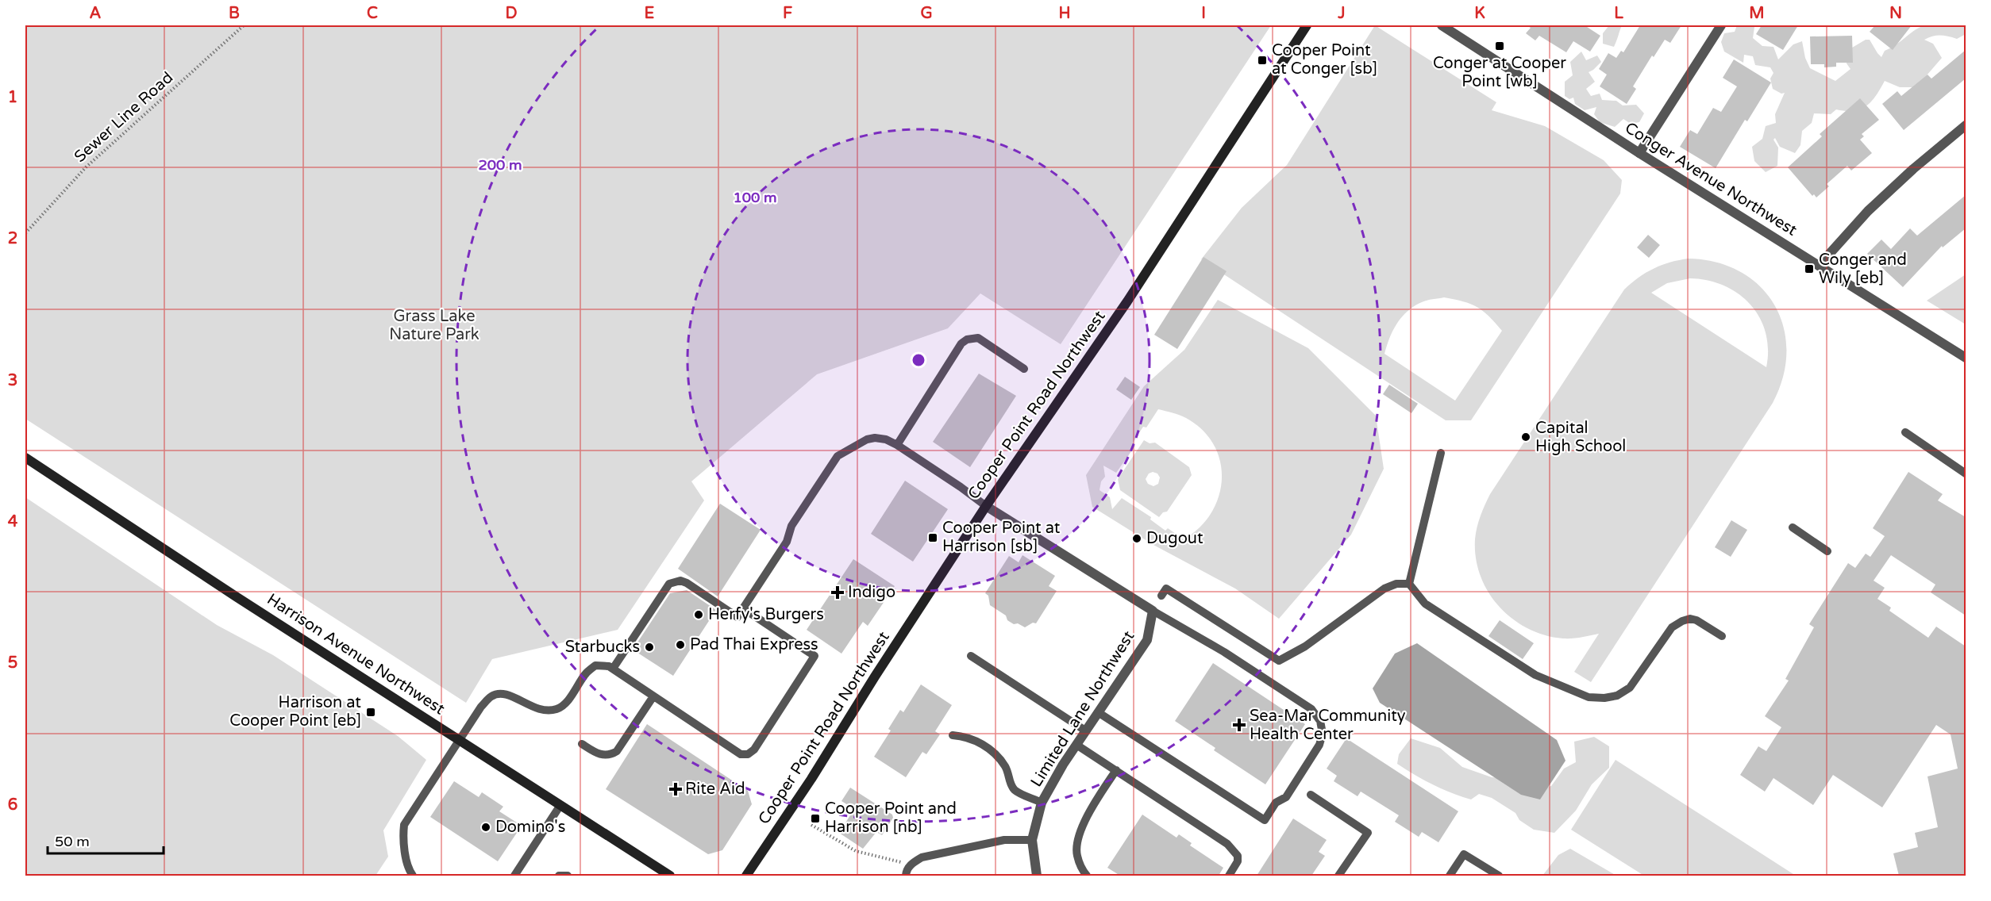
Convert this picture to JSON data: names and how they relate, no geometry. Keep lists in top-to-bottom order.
{
  "streets": {
    "main road": ["Cooper Point Road Northwest", "Harrison Avenue Northwest"],
    "street": ["Conger Avenue Northwest", "Limited Lane Northwest"],
    "path": ["Sewer Line Road"]
  },
  "parks": ["Grass Lake Nature Park"],
  "places": {
    "transit": [
      "Conger at Cooper Point [wb]",
      "Cooper Point at Conger [sb]",
      "Conger and Wily [eb]",
      "Cooper Point at Harrison [sb]",
      "Harrison at Cooper Point [eb]",
      "Cooper Point and Harrison [nb]"
    ],
    "other": [
      "Capital High School",
      "Dugout",
      "Herfy's Burgers",
      "Pad Thai Express",
      "Starbucks",
      "Domino's"
    ],
    "health": ["Indigo", "Sea-Mar Community Health Center", "Rite Aid"]
  },
  "scale_bar": "50 m",
  "grid": {
    "columns": [
      "A",
      "B",
      "C",
      "D",
      "E",
      "F",
      "G",
      "H",
      "I",
      "J",
      "K",
      "L",
      "M",
      "N"
    ],
    "rows": [
      "1",
      "2",
      "3",
      "4",
      "5",
      "6"
    ]
  },
  "rings": ["200 m", "100 m"]
}
